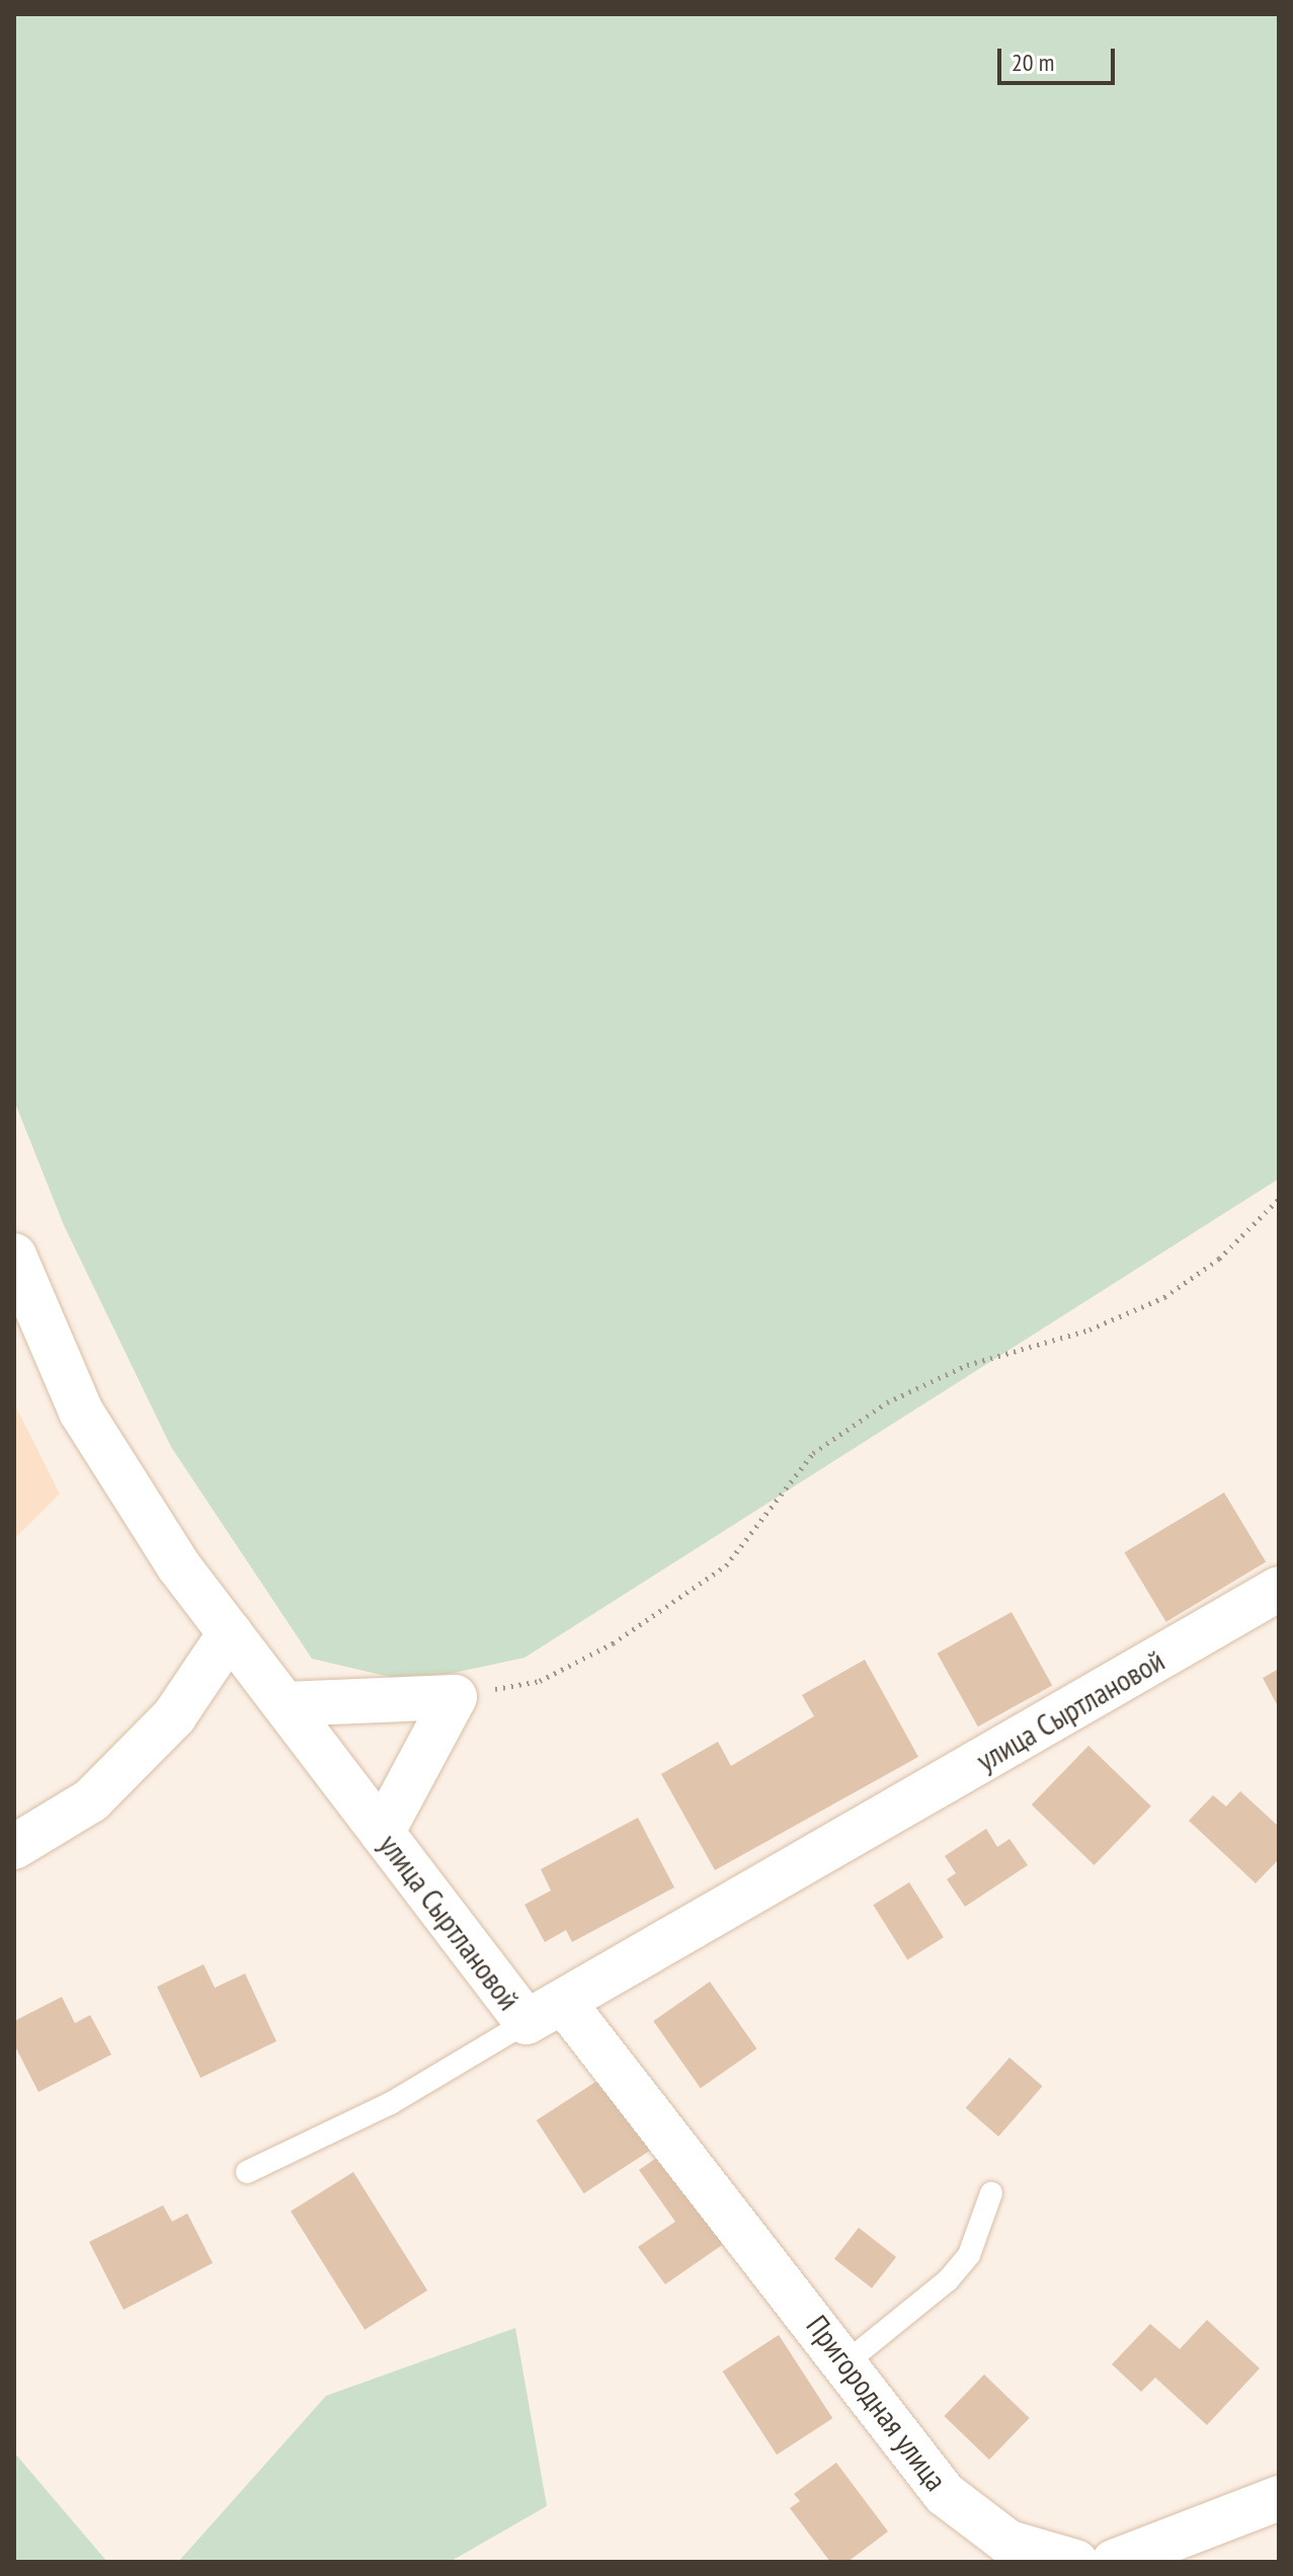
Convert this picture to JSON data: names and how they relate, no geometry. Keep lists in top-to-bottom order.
{
  "streets": {
    "street": ["улица Сыртлановой", "Пригородная улица"]
  },
  "crossings": [
    ["улица Сыртлановой", "Пригородная улица"]
  ],
  "scale_bar": "20 m"
}
